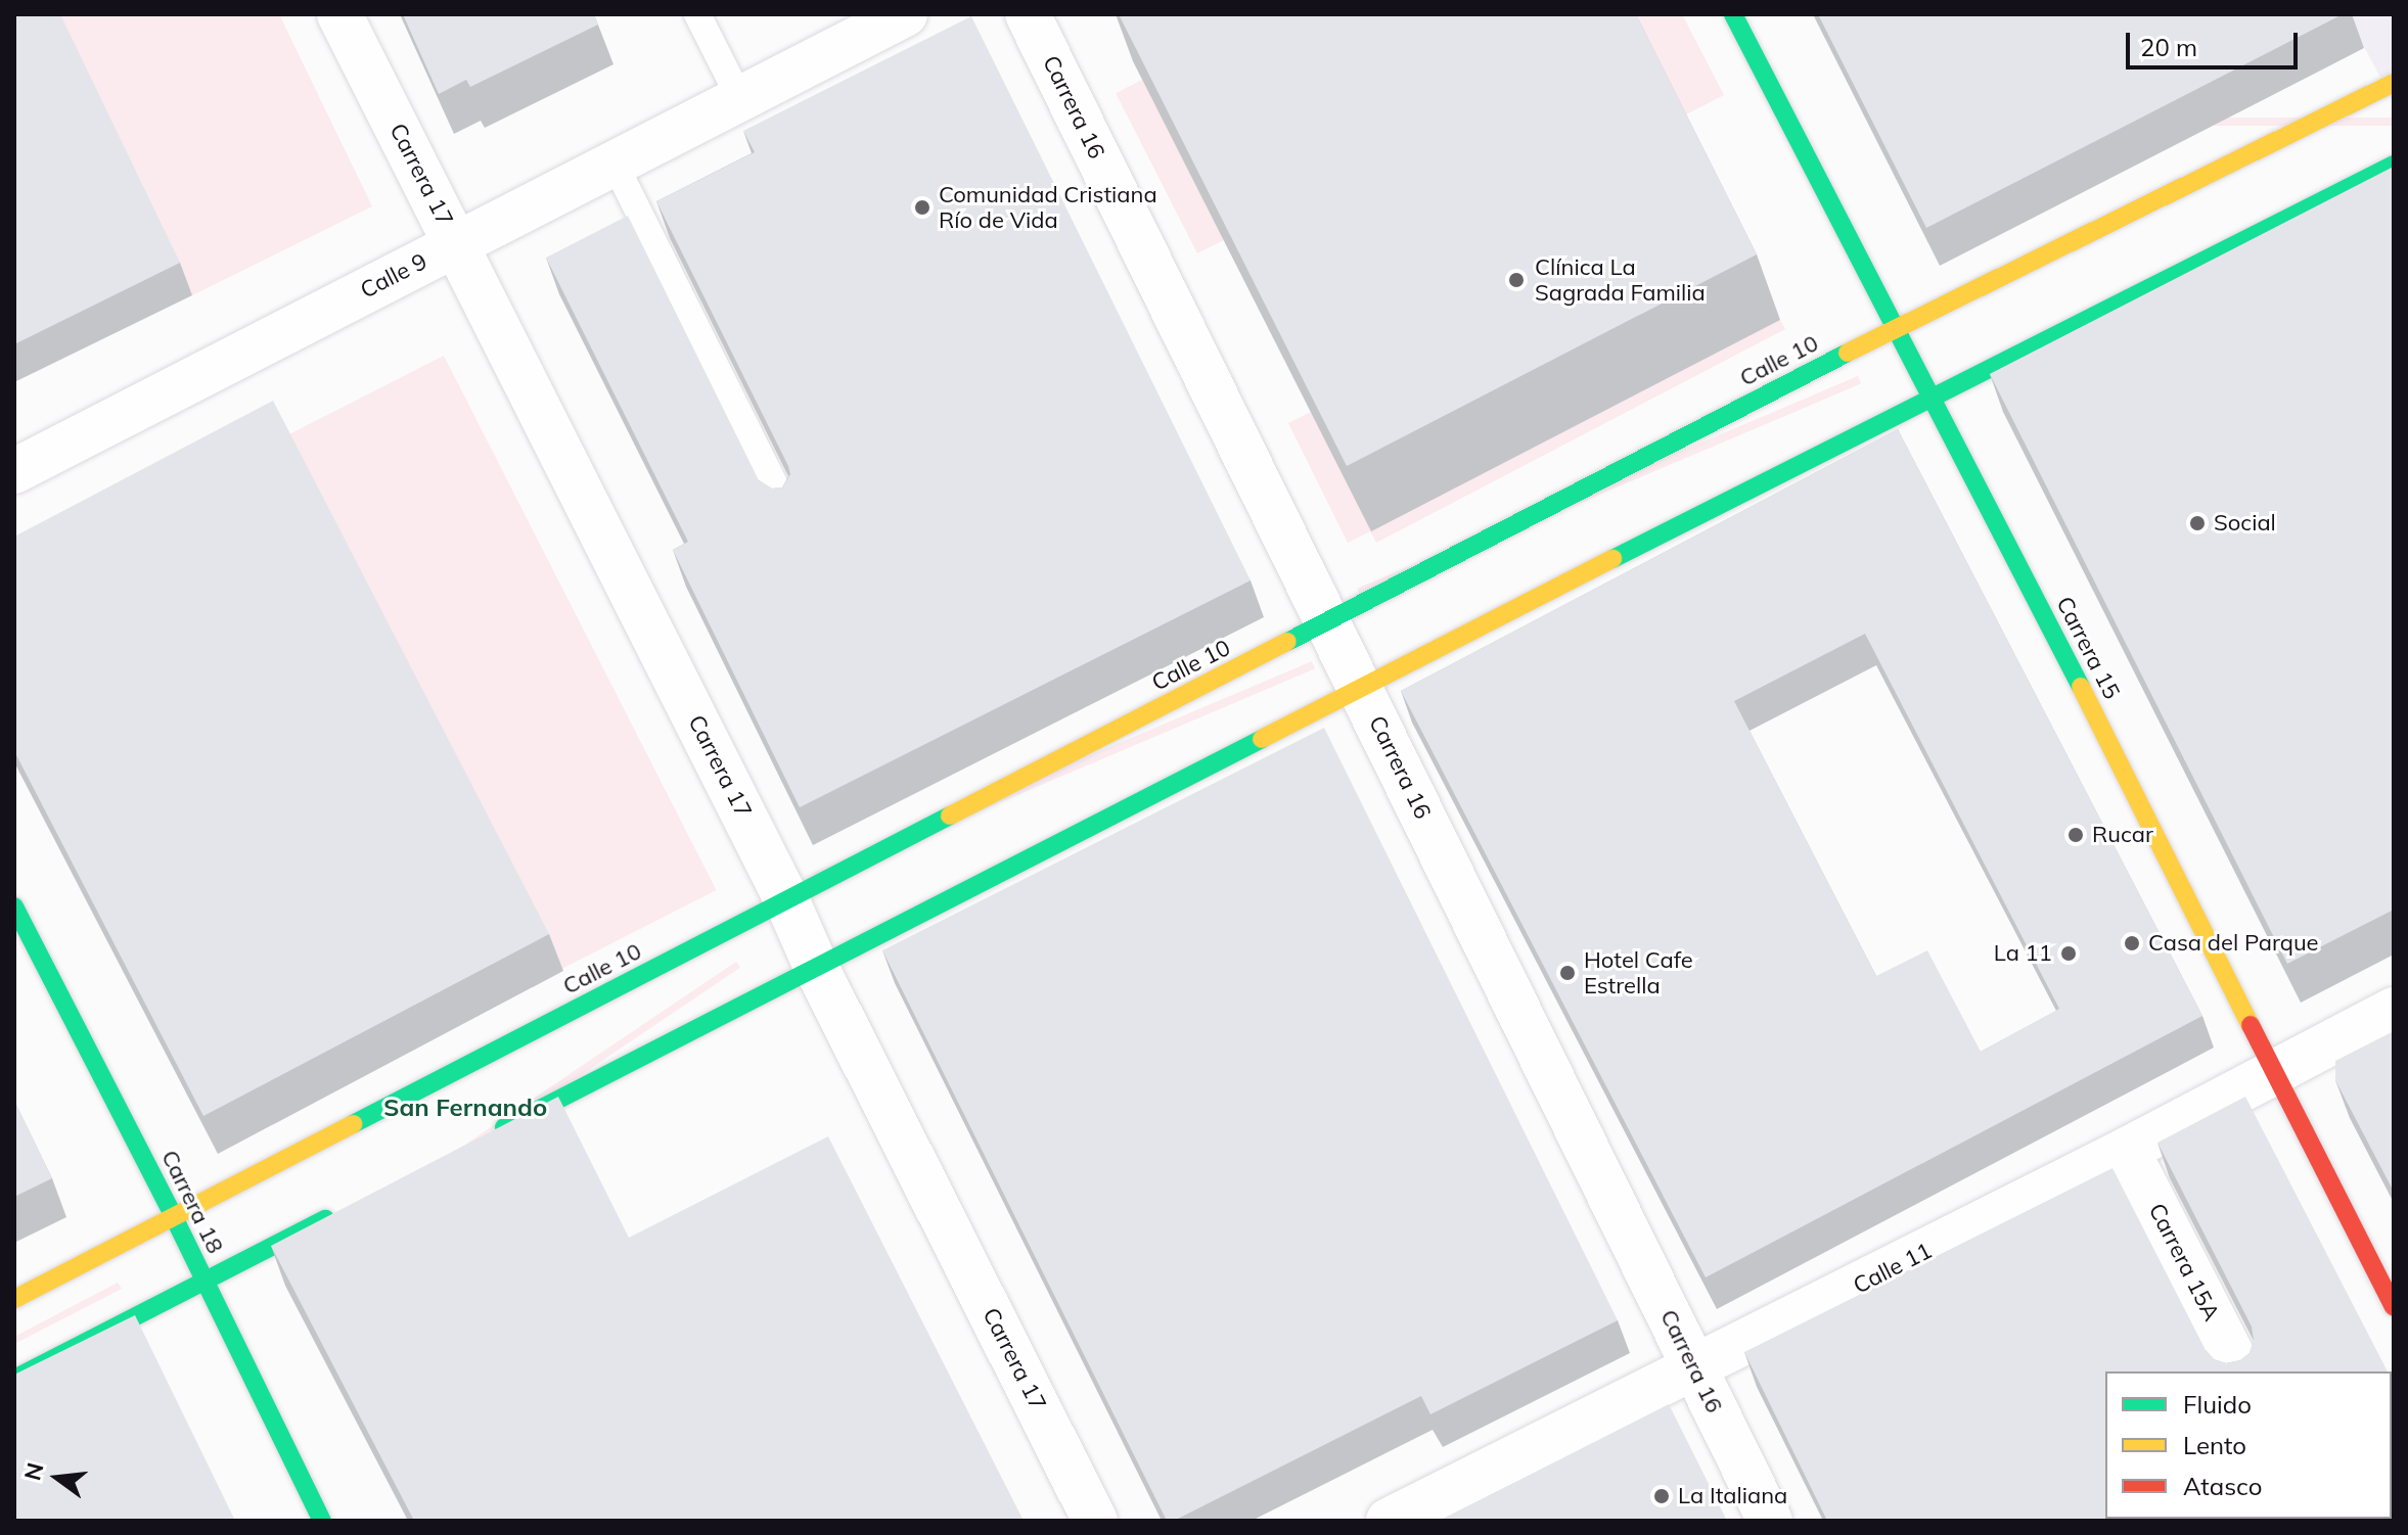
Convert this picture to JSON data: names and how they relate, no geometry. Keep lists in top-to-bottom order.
{
  "streets": {
    "street": [
      "Carrera 16",
      "Carrera 17",
      "Calle 9",
      "Calle 10",
      "Carrera 15",
      "Carrera 18",
      "Carrera 15A",
      "Calle 11"
    ]
  },
  "crossings": [
    ["Carrera 16", "Calle 10"],
    ["Carrera 16", "Calle 11"],
    ["Carrera 17", "Calle 9"],
    ["Carrera 17", "Calle 10"],
    ["Calle 10", "Carrera 15"],
    ["Calle 10", "Carrera 18"],
    ["Carrera 15", "Calle 11"],
    ["Carrera 15A", "Calle 11"]
  ],
  "districts": ["San Fernando"],
  "places": [
    "Comunidad Cristiana Río de Vida",
    "Clínica La Sagrada Familia",
    "Social",
    "Rucar",
    "Casa del Parque",
    "La 11",
    "Hotel Cafe Estrella",
    "La Italiana"
  ],
  "legend": ["Fluido", "Lento", "Atasco"],
  "scale_bar": "20 m",
  "north": "left"
}
